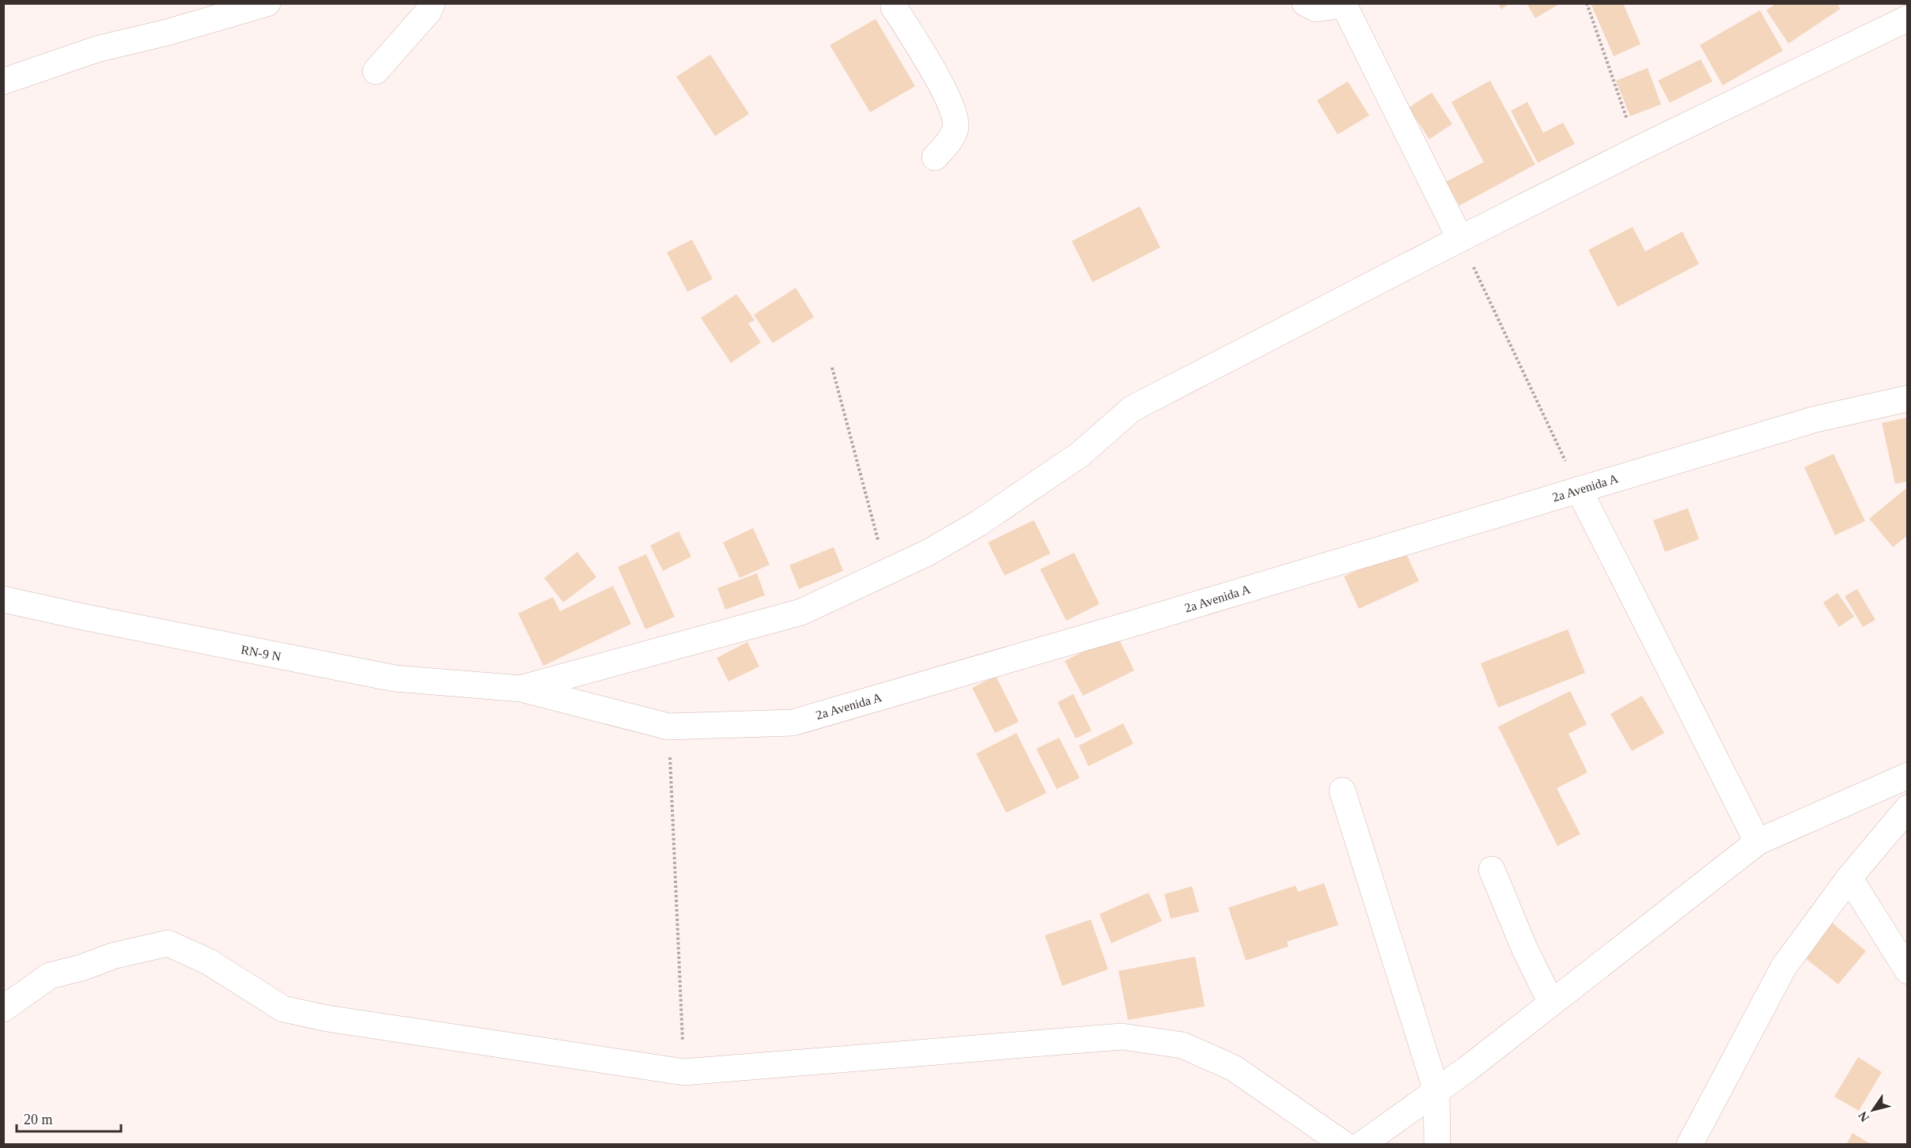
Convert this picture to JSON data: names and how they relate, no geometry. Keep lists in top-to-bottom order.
{
  "streets": {
    "main road": ["2a Avenida A", "RN-9 N"]
  },
  "crossings": [
    ["2a Avenida A", "RN-9 N"]
  ],
  "scale_bar": "20 m",
  "north": "bottom left"
}
